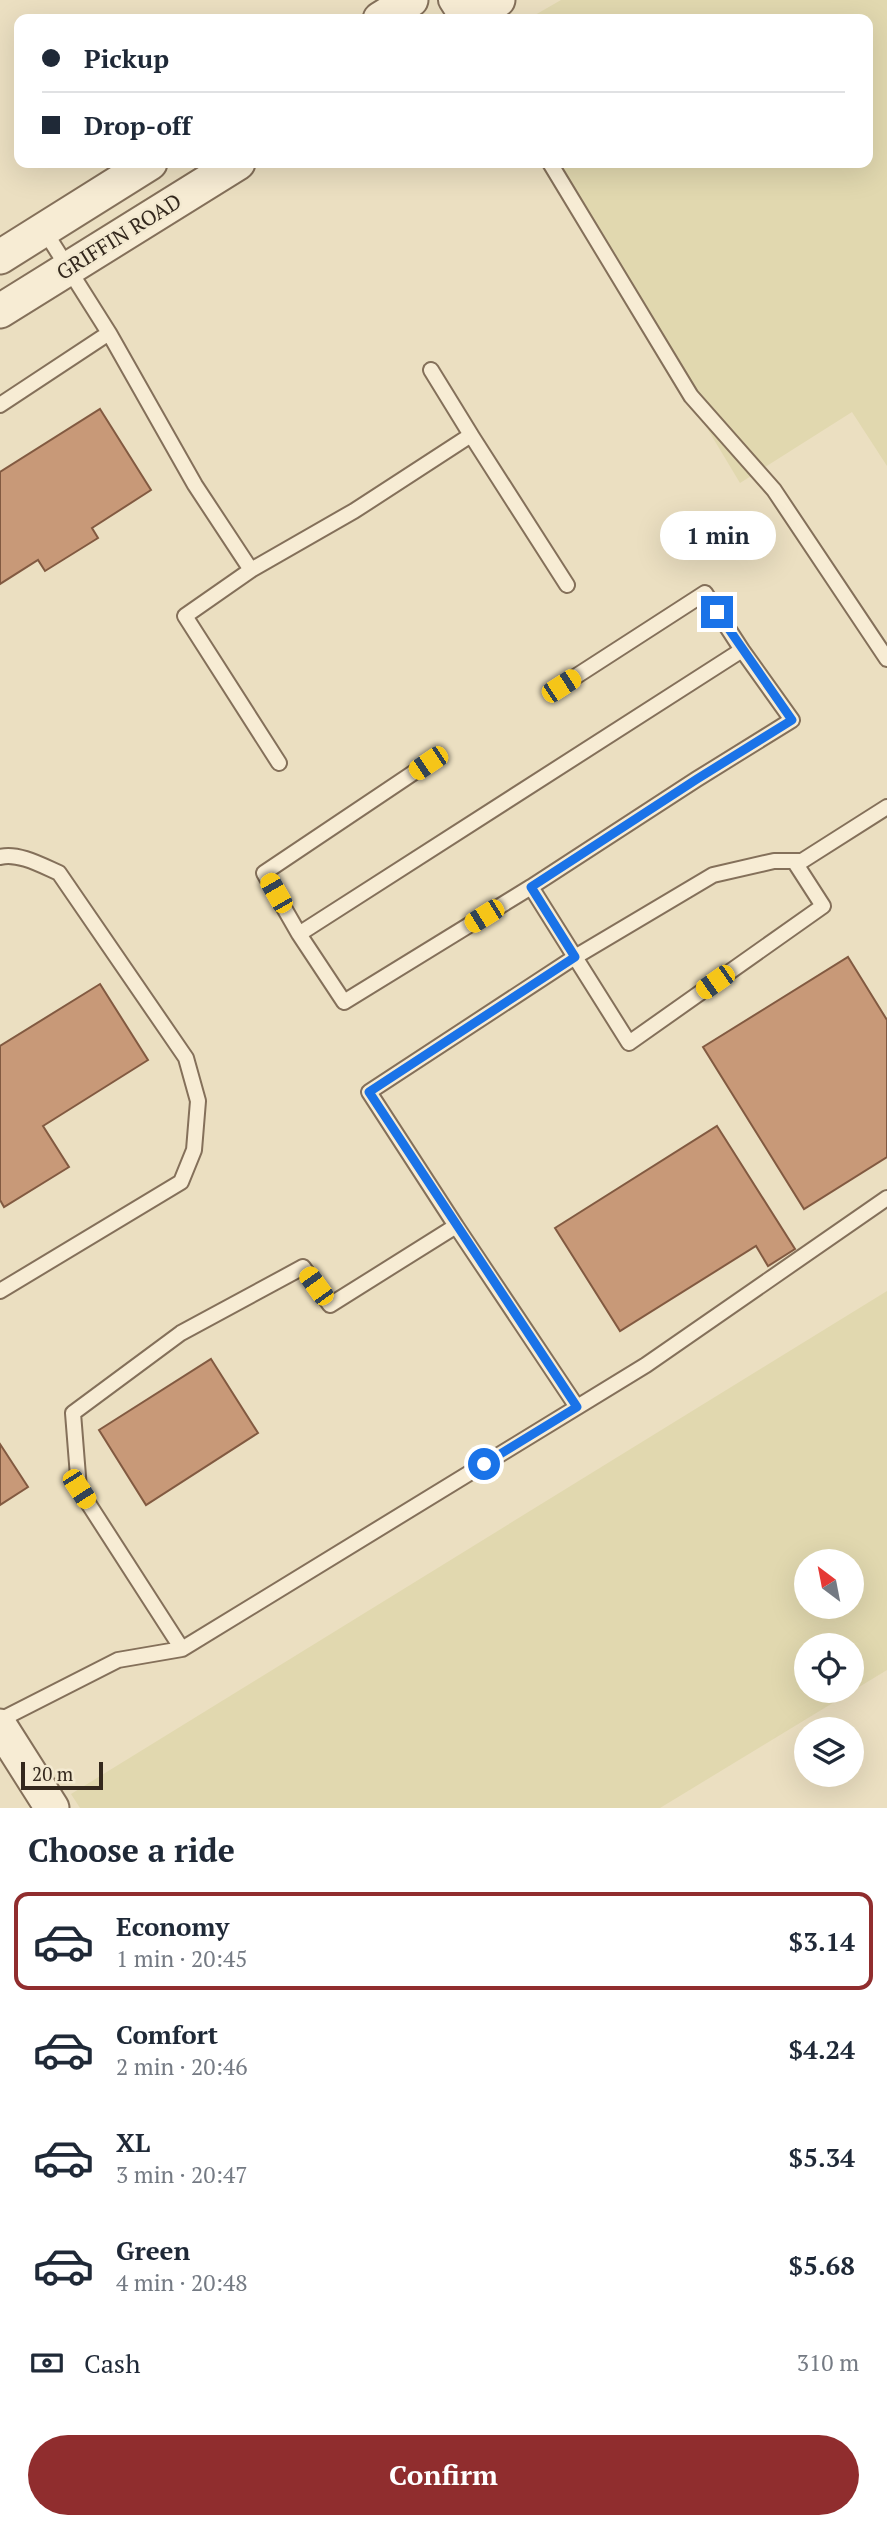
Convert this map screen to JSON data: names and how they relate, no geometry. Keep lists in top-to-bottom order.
{
  "streets": {
    "street": ["GRIFFIN ROAD"]
  },
  "scale_bar": "20 m",
  "north": "top left",
  "page": {
    "banner": ["Pickup", "Drop-off"],
    "bubble": "1 min",
    "scale": "20 m",
    "heading": "Choose a ride",
    "list": [
      {
        "name": "Economy",
        "note": "1 min · 20:45",
        "value": "$3.14"
      },
      {
        "name": "Comfort",
        "note": "2 min · 20:46",
        "value": "$4.24"
      },
      {
        "name": "XL",
        "note": "3 min · 20:47",
        "value": "$5.34"
      },
      {
        "name": "Green",
        "note": "4 min · 20:48",
        "value": "$5.68"
      }
    ],
    "pay": ["Cash", "310 m"],
    "buttons": "Confirm"
  }
}
